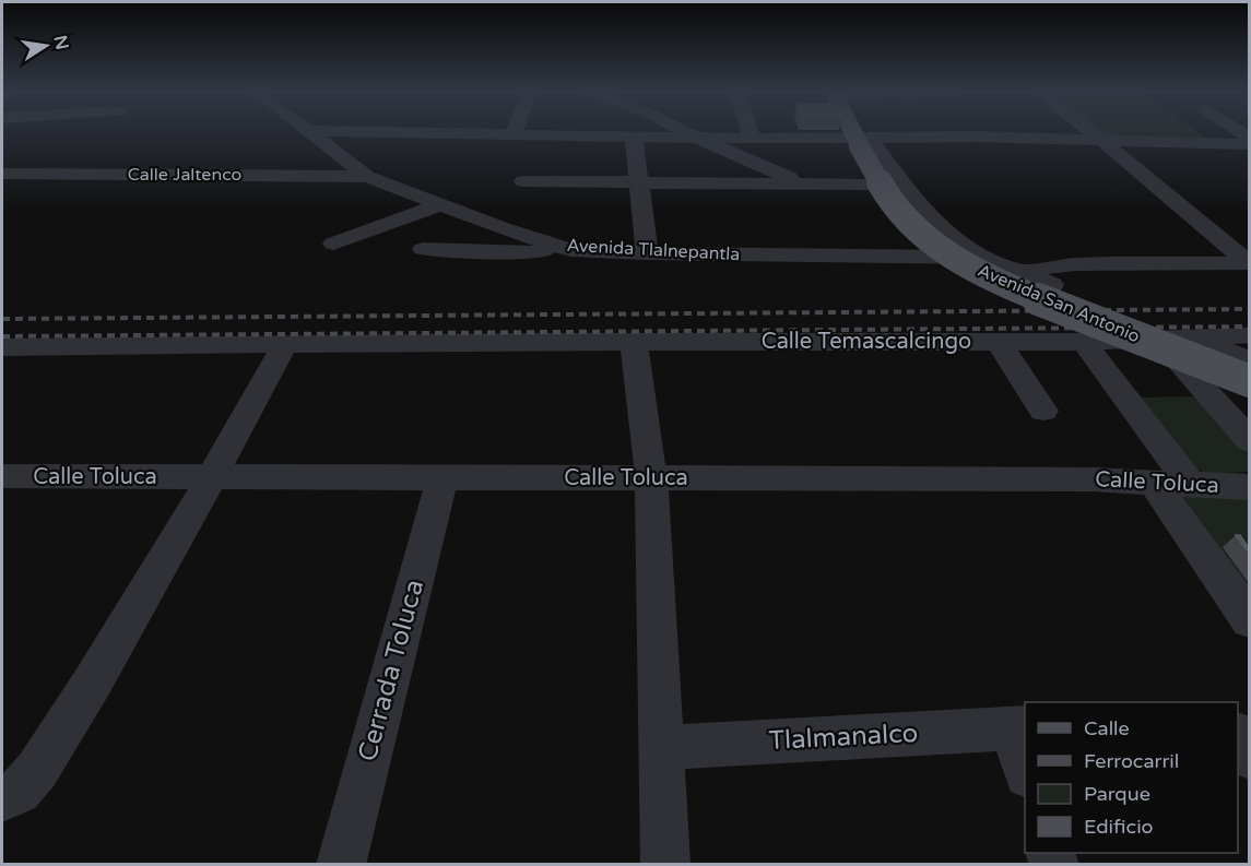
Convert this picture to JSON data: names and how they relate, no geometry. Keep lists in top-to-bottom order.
{
  "streets": {
    "main road": ["Avenida San Antonio"],
    "street": [
      "Calle Jaltenco",
      "Avenida Tlalnepantla",
      "Calle Temascalcingo",
      "Calle Toluca",
      "Cerrada Toluca",
      "Tlalmanalco"
    ]
  },
  "crossings": [
    ["Calle Jaltenco", "Avenida Tlalnepantla"],
    ["Avenida Tlalnepantla", "Avenida San Antonio"],
    ["Calle Toluca", "Cerrada Toluca"]
  ],
  "legend": [
    "Calle",
    "Ferrocarril",
    "Parque",
    "Edificio"
  ],
  "north": "right"
}
